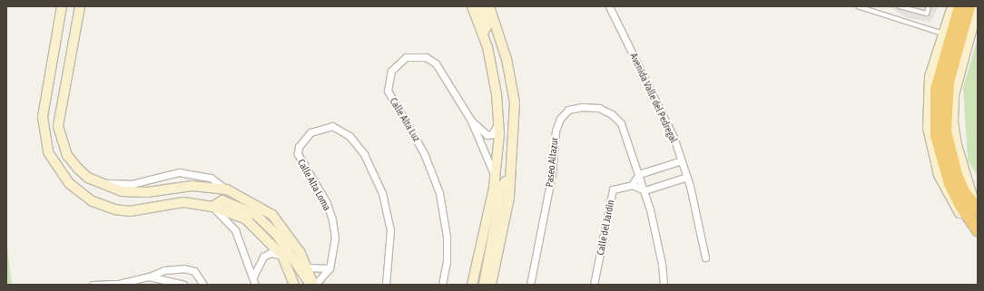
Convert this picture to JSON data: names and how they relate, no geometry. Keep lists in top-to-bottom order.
{
  "streets": {
    "street": [
      "Avenida Valle del Pedregal",
      "Calle Alta Luz",
      "Paseo Altazur",
      "Calle Alta Loma",
      "Calle del Jardín"
    ]
  }
}
